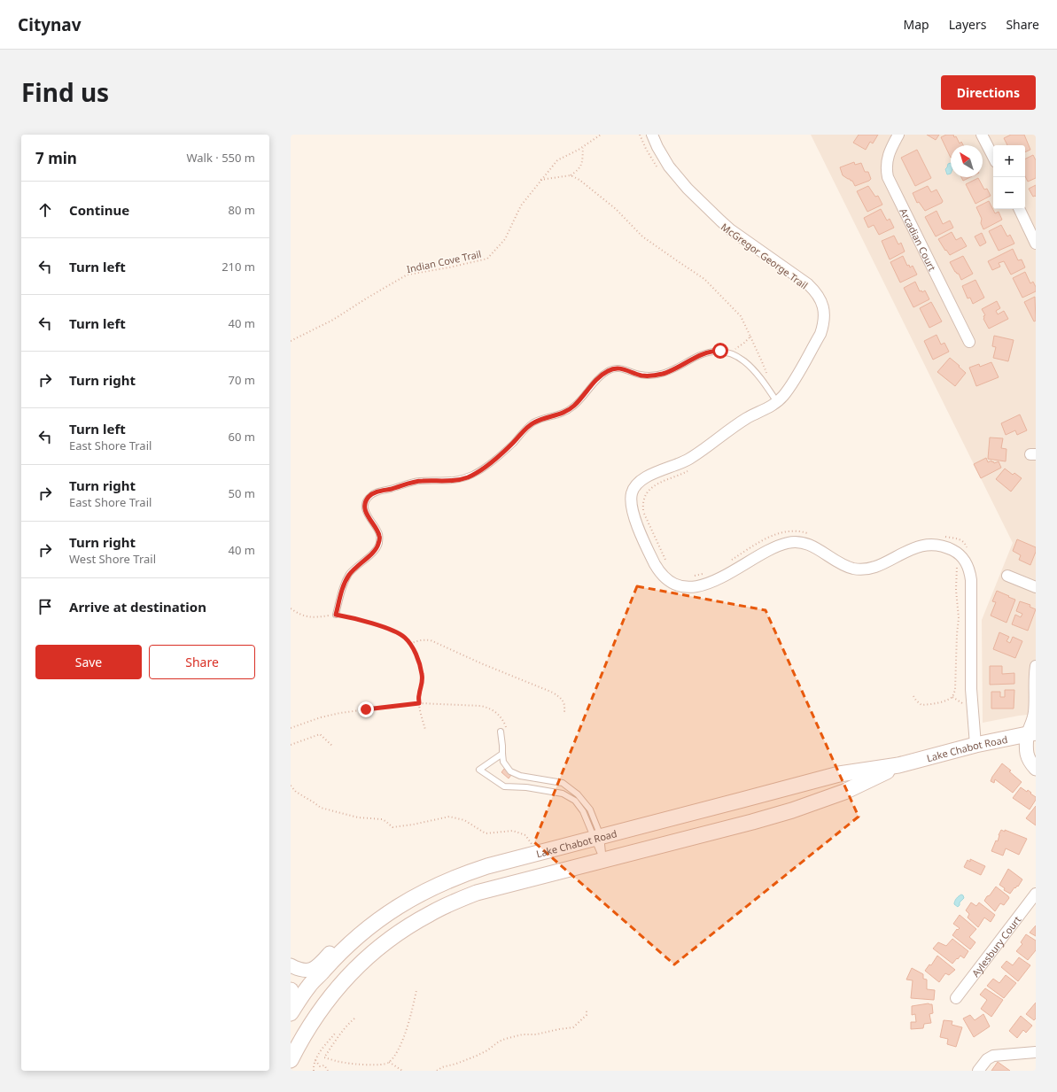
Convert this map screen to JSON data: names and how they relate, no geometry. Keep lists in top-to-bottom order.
{
  "streets": {
    "main road": ["Lake Chabot Road"],
    "street": ["Arcadian Court", "Aylesbury Court"],
    "path": ["Indian Cove Trail"]
  },
  "north": "top left",
  "page": {
    "header": "Citynav",
    "nav": ["Map", "Layers", "Share"],
    "title": "Find us",
    "buttons": [
      "Directions",
      ["Save", "Share"]
    ],
    "heading": ["7 min", "Walk · 550 m"],
    "map_buttons": ["+", "−"],
    "list": [
      ["Continue", "80 m"],
      ["Turn left", "210 m"],
      ["Turn left", "40 m"],
      ["Turn right", "70 m"],
      ["Turn left", "East Shore Trail", "60 m"],
      ["Turn right", "East Shore Trail", "50 m"],
      ["Turn right", "West Shore Trail", "40 m"],
      "Arrive at destination"
    ]
  }
}
